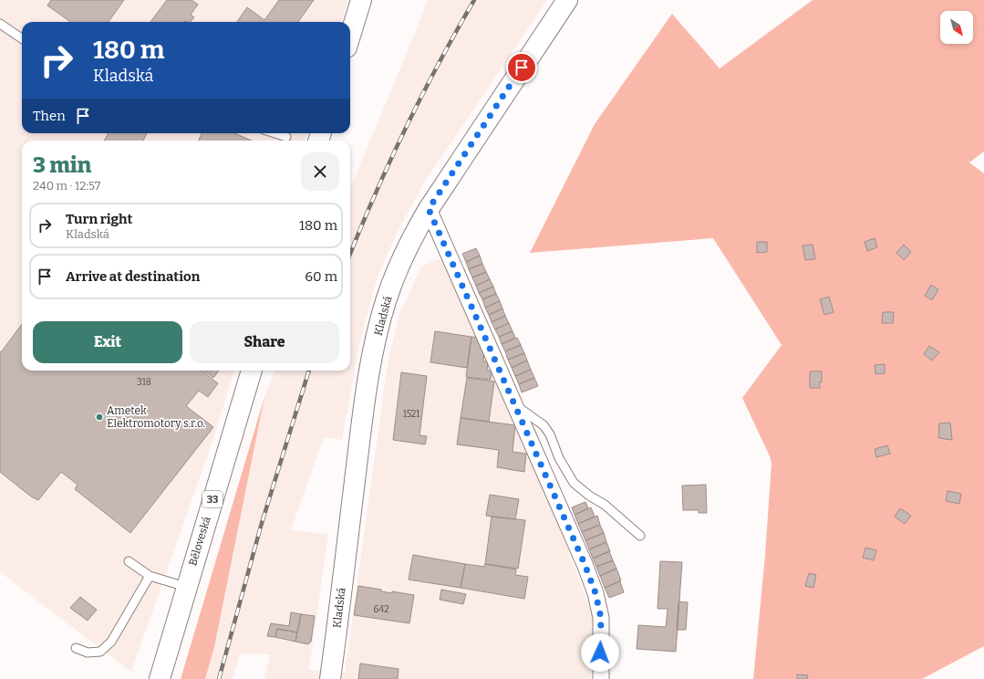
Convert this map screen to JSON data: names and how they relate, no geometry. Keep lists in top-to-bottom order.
{
  "streets": {
    "main road": ["Kladská", "33", "Běloveská"]
  },
  "places": ["Ametek Elektromotory s.r.o."],
  "house_numbers": ["318", "1521", "642"],
  "north": "bottom right",
  "page": {
    "turn": ["180 m", "Kladská"],
    "then": "Then",
    "heading": ["3 min", "240 m · 12:57"],
    "list": [
      {
        "name": "Turn right",
        "note": "Kladská",
        "value": "180 m"
      },
      {
        "name": "Arrive at destination",
        "value": "60 m"
      }
    ],
    "buttons": ["Exit", "Share"]
  }
}
